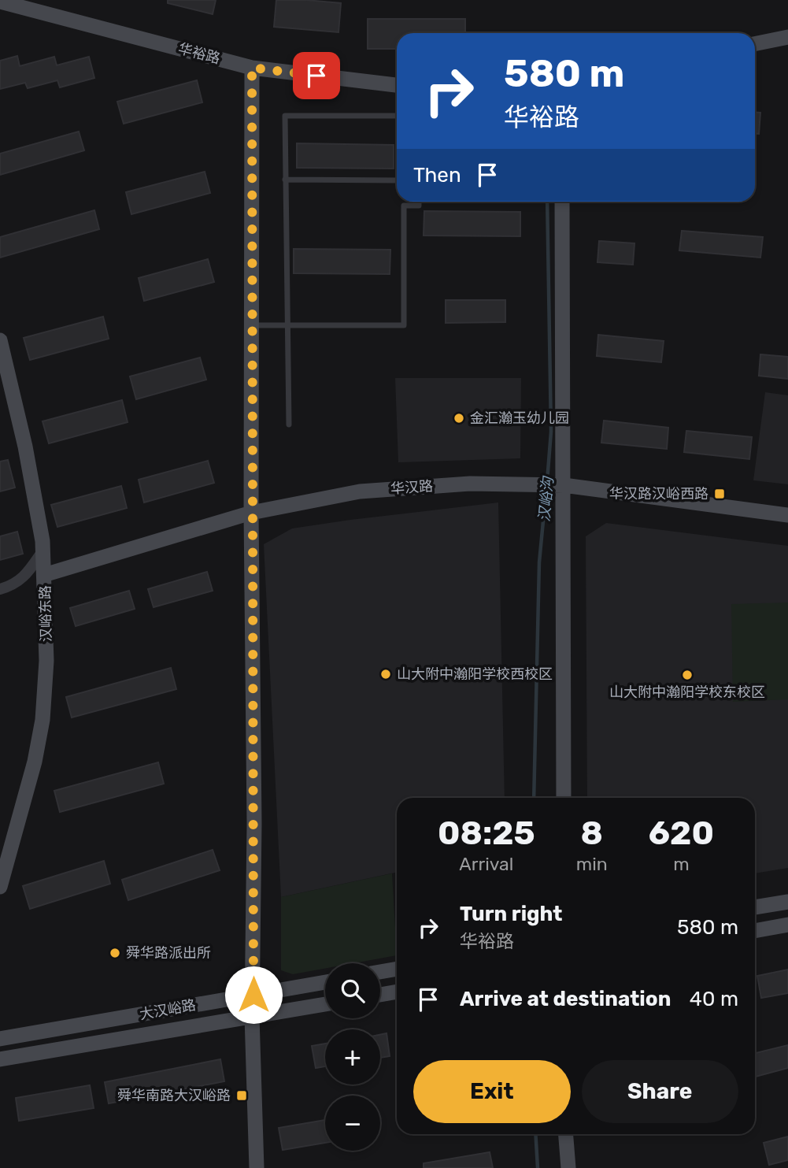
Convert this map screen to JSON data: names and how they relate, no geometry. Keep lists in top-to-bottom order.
{
  "streets": {
    "street": [
      "华裕路",
      "华汉路",
      "汉峪东路",
      "大汉峪路"
    ]
  },
  "crossings": [
    ["华汉路", "汉峪东路"]
  ],
  "water": ["汉峪沟"],
  "places": {
    "other": [
      "金汇瀚玉幼儿园",
      "山大附中瀚阳学校西校区",
      "山大附中瀚阳学校东校区",
      "舜华路派出所"
    ],
    "transit": ["华汉路汉峪西路", "舜华南路大汉峪路"]
  },
  "page": {
    "turn": ["580 m", "华裕路"],
    "then": "Then",
    "eta": [
      "08:25",
      "Arrival",
      "8",
      "min",
      "620",
      "m"
    ],
    "list": [
      {
        "name": "Turn right",
        "note": "华裕路",
        "value": "580 m"
      },
      {
        "name": "Arrive at destination",
        "value": "40 m"
      }
    ],
    "map_buttons": ["+", "−"],
    "buttons": ["Exit", "Share"]
  }
}
